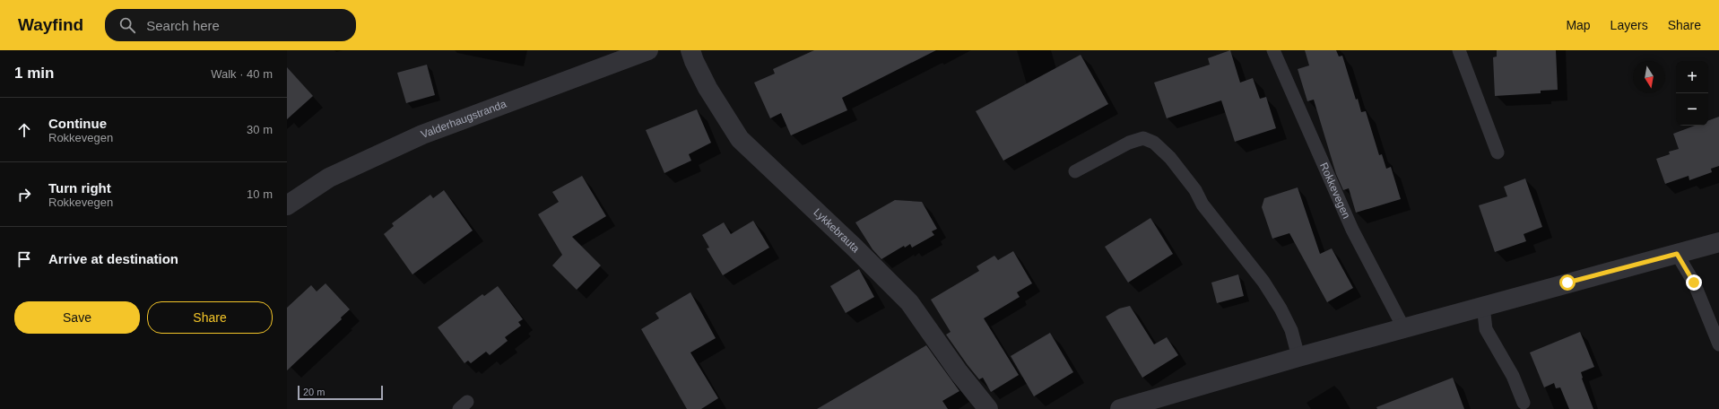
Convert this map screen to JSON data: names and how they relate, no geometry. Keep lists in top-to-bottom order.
{
  "streets": {
    "street": ["Valderhaugstranda", "Lykkebrauta"],
    "lane": ["Rokkevegen"]
  },
  "scale_bar": "20 m",
  "north": "bottom",
  "page": {
    "header": "Wayfind",
    "search": "Search here",
    "nav": ["Map", "Layers", "Share"],
    "heading": ["1 min", "Walk · 40 m"],
    "map_buttons": ["+", "−"],
    "list": [
      ["Continue", "Rokkevegen", "30 m"],
      ["Turn right", "Rokkevegen", "10 m"],
      "Arrive at destination"
    ],
    "buttons": ["Save", "Share"],
    "scale": "20 m"
  }
}
